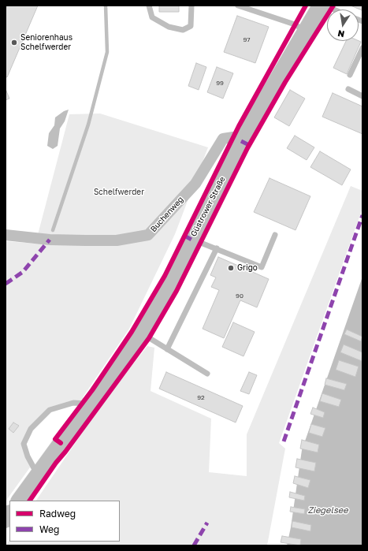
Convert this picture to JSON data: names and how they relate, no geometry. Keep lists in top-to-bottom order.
{
  "streets": {
    "main road": ["Güstrower Straße"],
    "street": ["Buchenweg"]
  },
  "crossings": [
    ["Güstrower Straße", "Buchenweg"]
  ],
  "water": ["Ziegelsee"],
  "parks": ["Schelfwerder"],
  "places": ["Seniorenhaus Schelfwerder", "Grigo"],
  "house_numbers": [
    "97",
    "99",
    "90",
    "92"
  ],
  "legend": ["Radweg", "Weg"],
  "north": "bottom"
}
